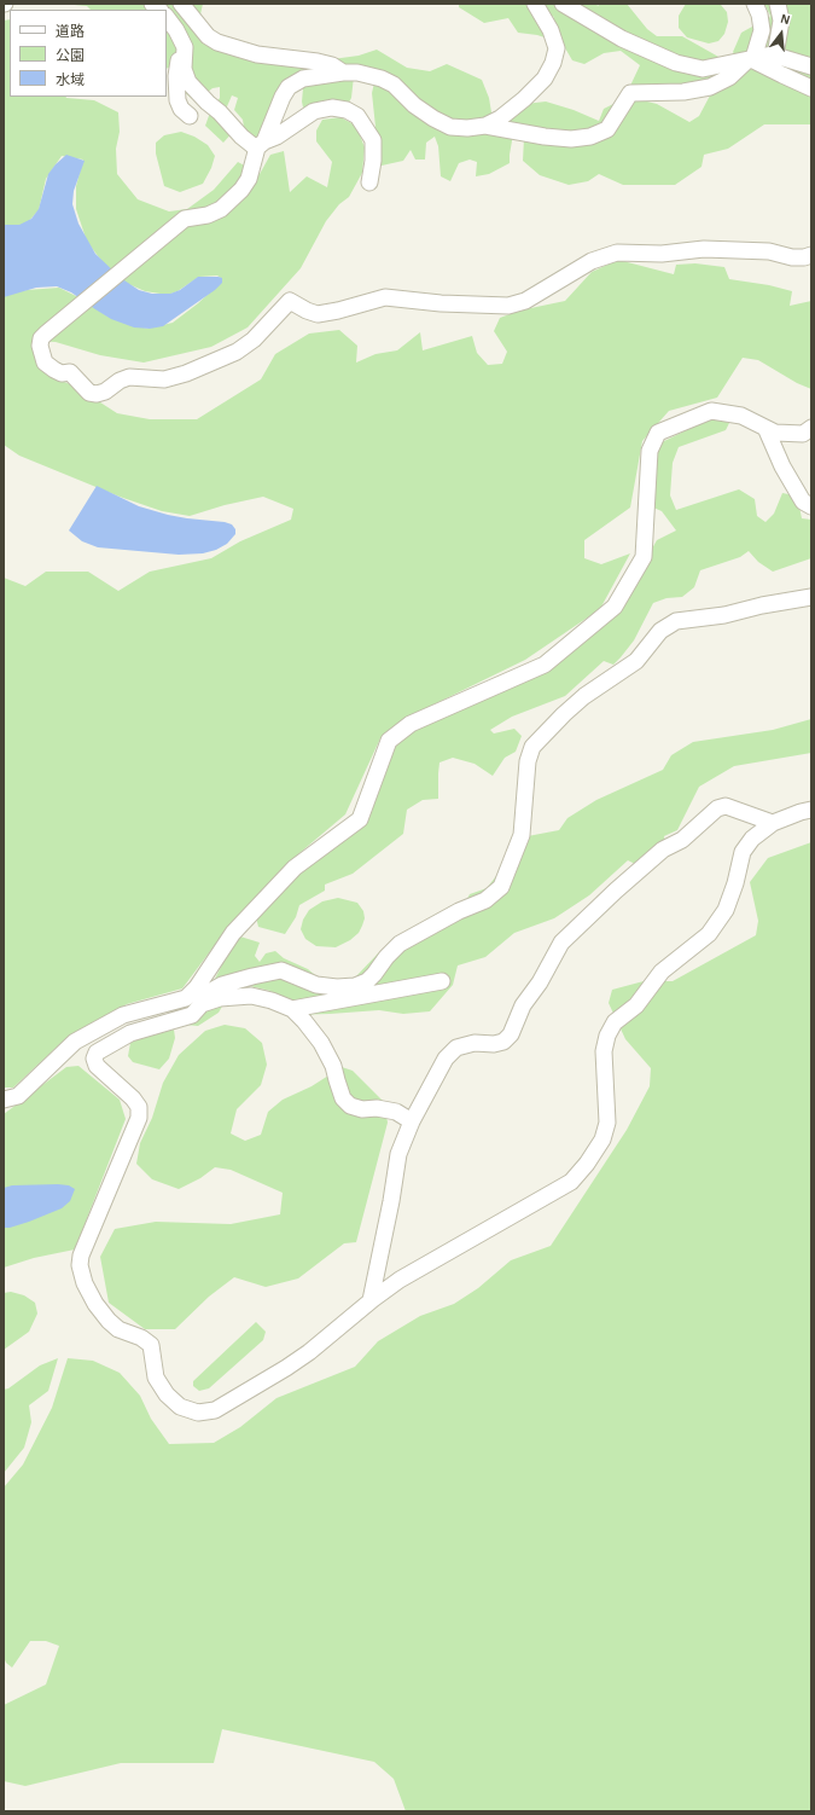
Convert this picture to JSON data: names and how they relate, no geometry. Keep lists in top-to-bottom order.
{
  "legend": ["道路", "公園", "水域"],
  "north": "top"
}
